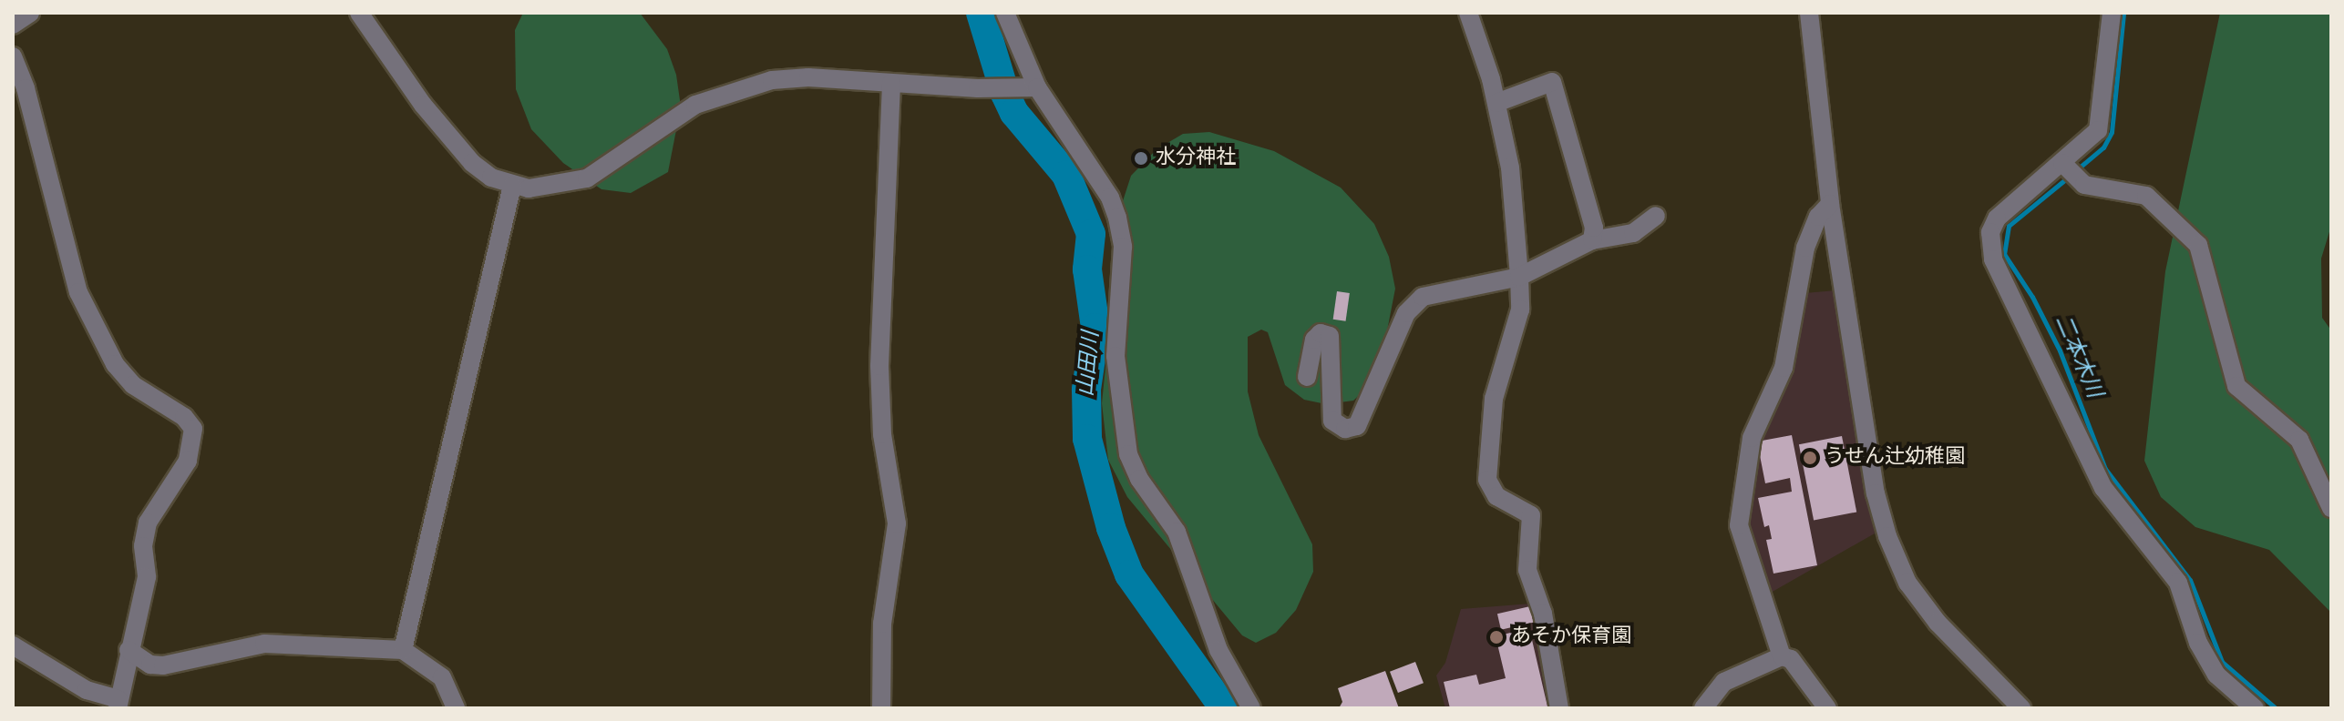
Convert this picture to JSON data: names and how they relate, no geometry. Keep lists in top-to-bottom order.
{
  "water": ["二本木川", "山田川"],
  "places": ["水分神社", "うせん辻幼稚園", "あそか保育園"]
}
